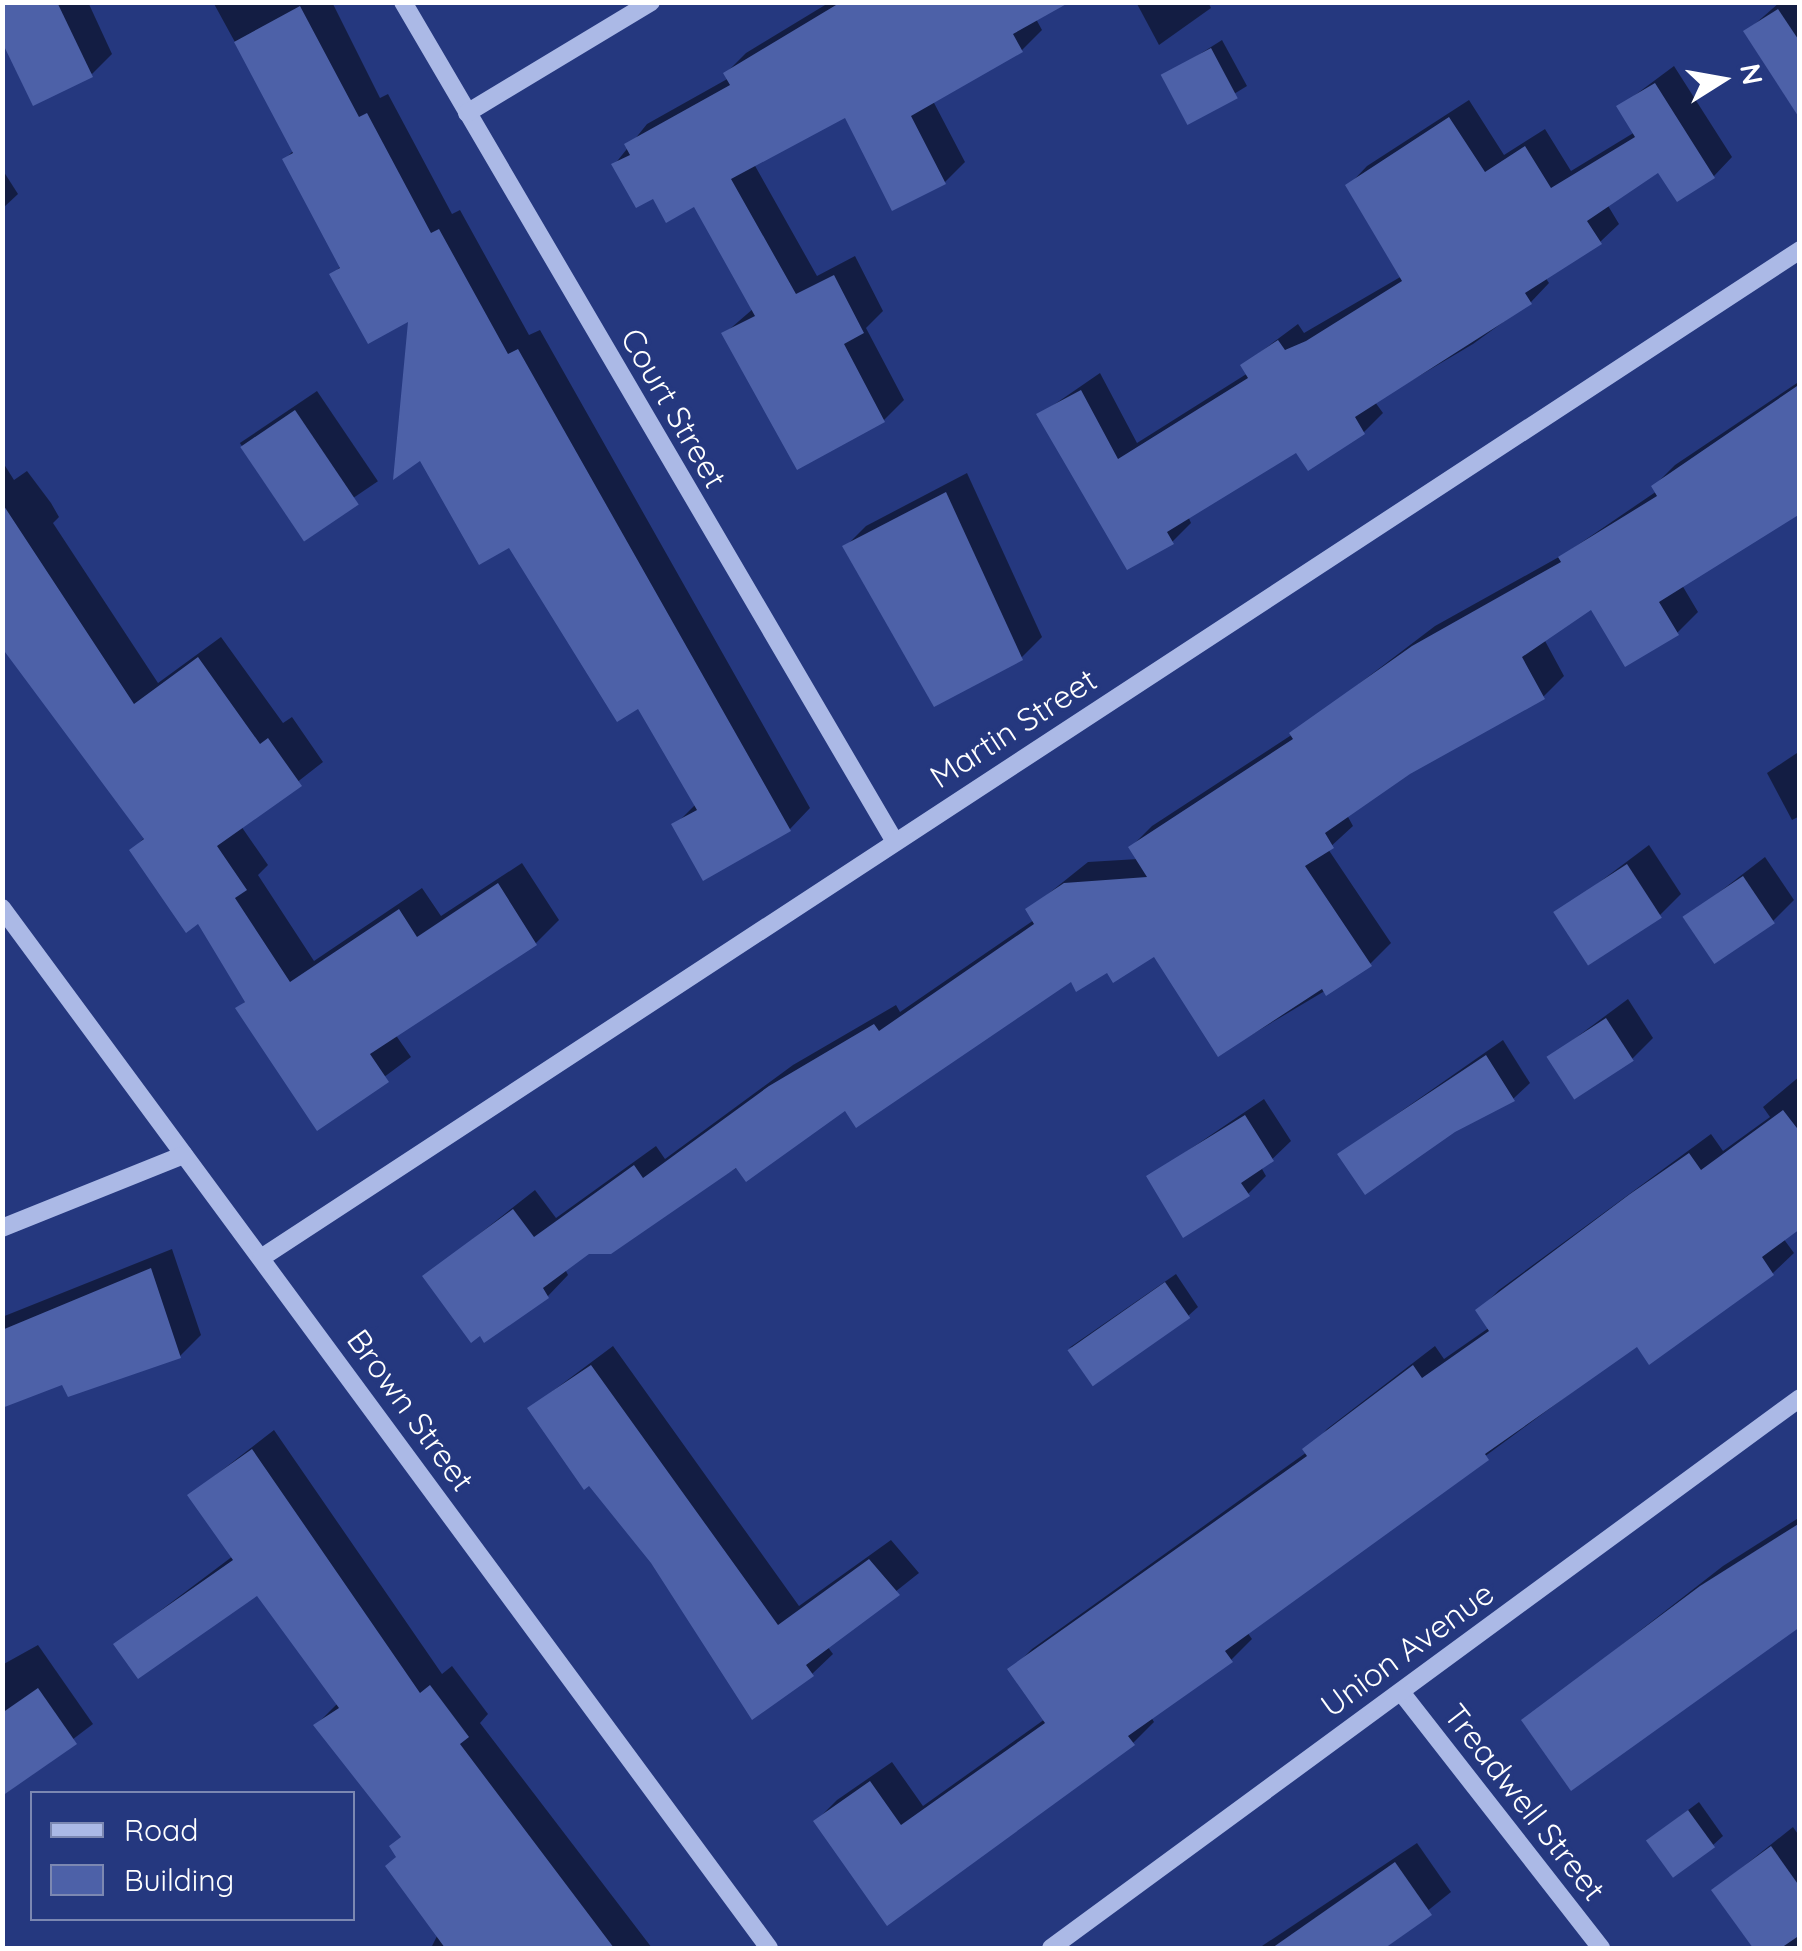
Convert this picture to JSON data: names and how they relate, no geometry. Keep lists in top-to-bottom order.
{
  "streets": {
    "street": [
      "Court Street",
      "Martin Street",
      "Brown Street",
      "Union Avenue",
      "Treadwell Street"
    ]
  },
  "crossings": [
    ["Court Street", "Martin Street"],
    ["Martin Street", "Brown Street"],
    ["Union Avenue", "Treadwell Street"]
  ],
  "legend": ["Road", "Building"],
  "north": "right"
}
